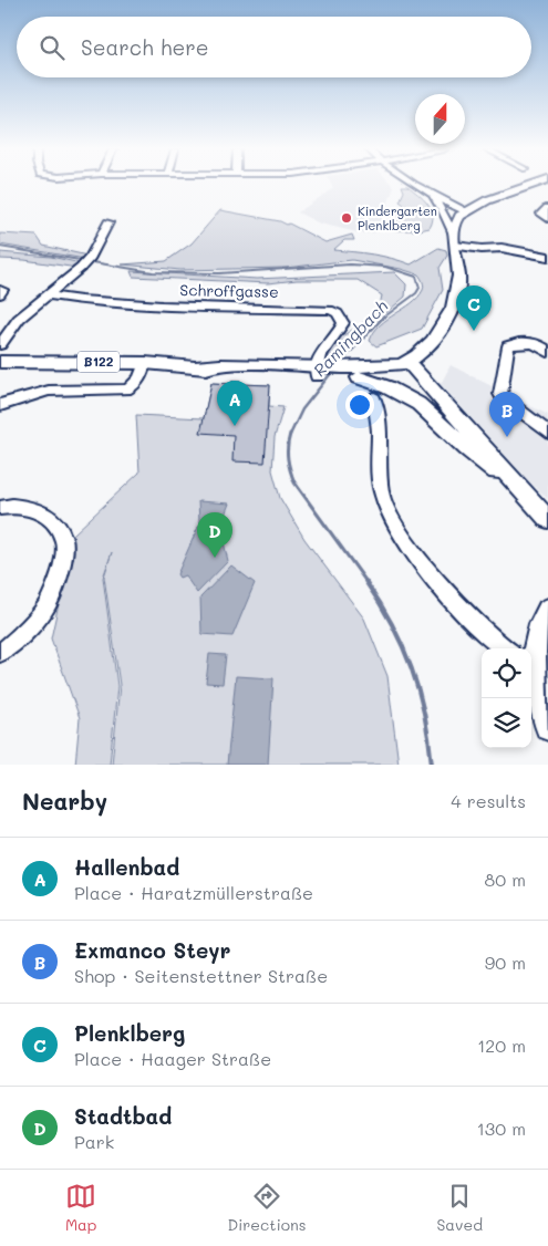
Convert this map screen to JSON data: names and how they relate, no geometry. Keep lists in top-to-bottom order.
{
  "streets": {
    "main road": ["B122"],
    "street": ["Schroffgasse"]
  },
  "crossings": [
    ["Schroffgasse", "B122"]
  ],
  "water": ["Ramingbach"],
  "places": ["Kindergarten Plenklberg"],
  "north": "top",
  "page": {
    "search": "Search here",
    "pins": [
      "C",
      "A",
      "B",
      "D"
    ],
    "heading": ["Nearby", "4 results"],
    "list": [
      {
        "mark": "A",
        "name": "Hallenbad",
        "note": "Place · Haratzmüllerstraße",
        "value": "80 m"
      },
      {
        "mark": "B",
        "name": "Exmanco Steyr",
        "note": "Shop · Seitenstettner Straße",
        "value": "90 m"
      },
      {
        "mark": "C",
        "name": "Plenklberg",
        "note": "Place · Haager Straße",
        "value": "120 m"
      },
      {
        "mark": "D",
        "name": "Stadtbad",
        "note": "Park",
        "value": "130 m"
      }
    ],
    "nav": ["Map", "Directions", "Saved"]
  }
}
